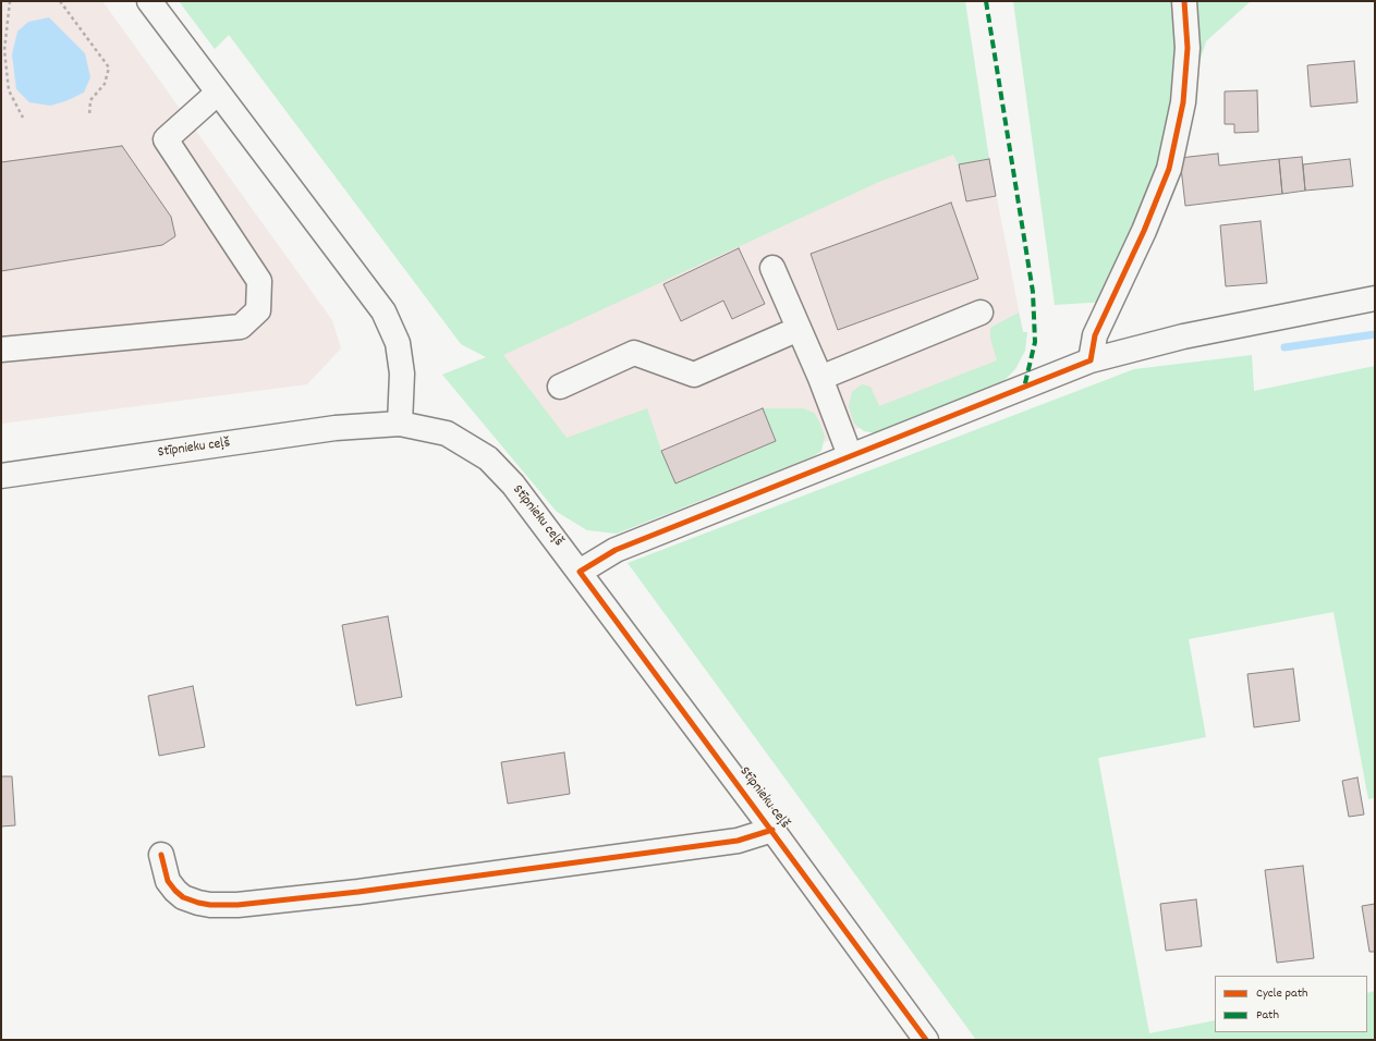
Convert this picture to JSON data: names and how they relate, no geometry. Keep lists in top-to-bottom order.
{
  "streets": {
    "street": ["Stīpnieku ceļš"]
  },
  "legend": ["Cycle path", "Path"]
}
